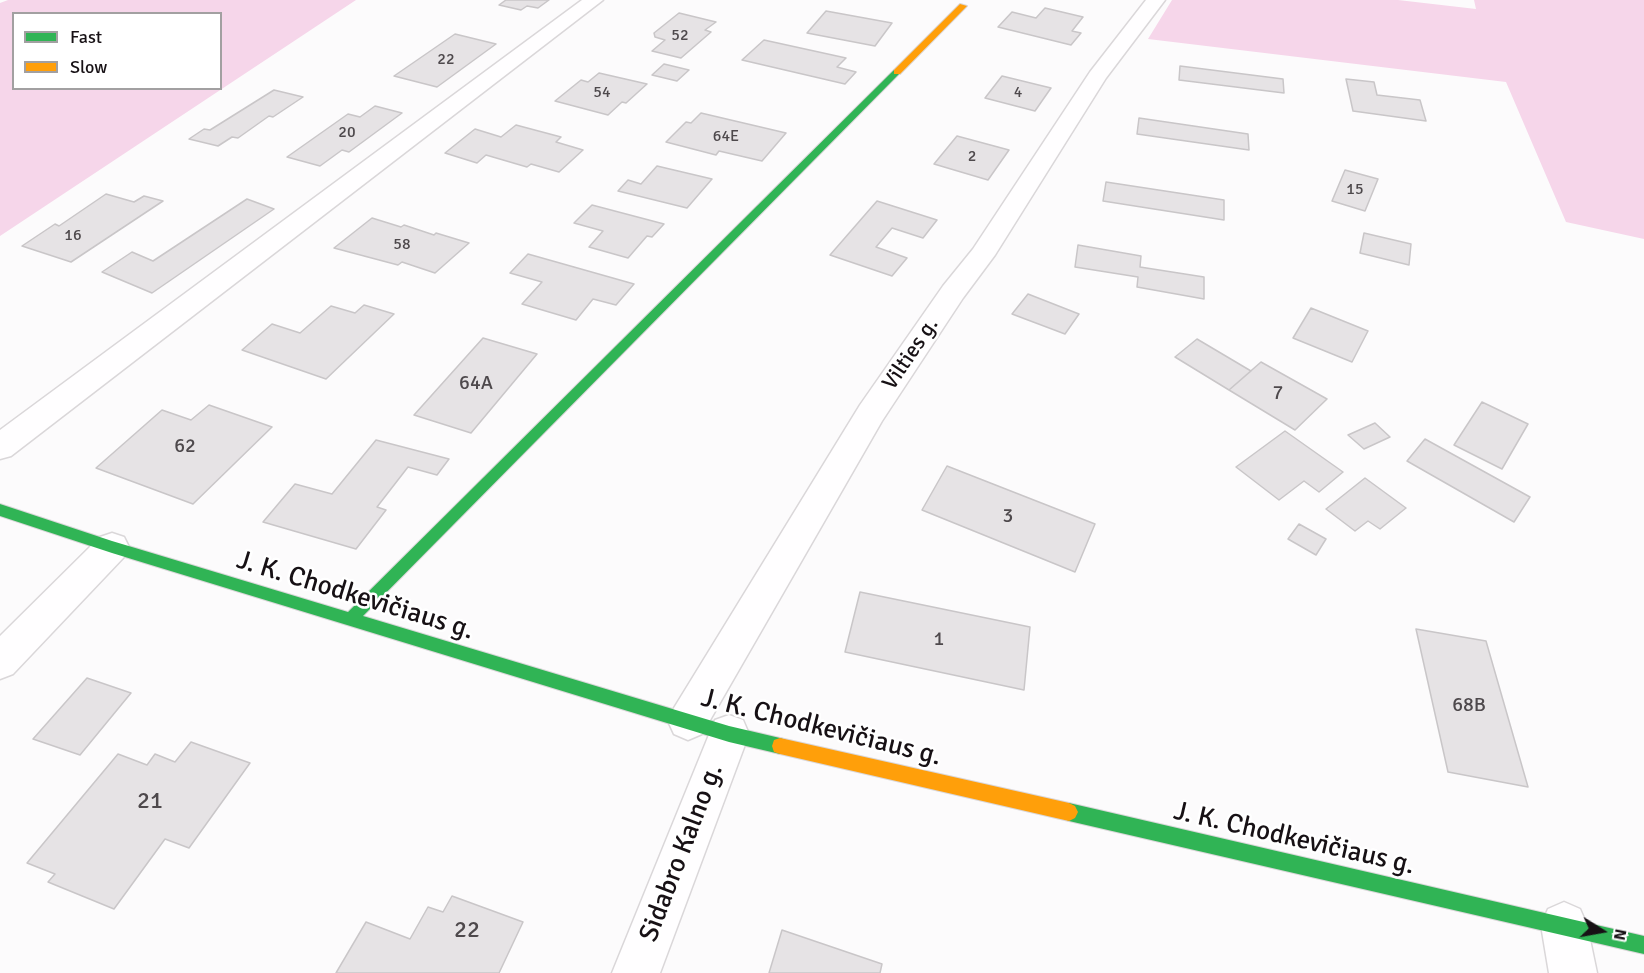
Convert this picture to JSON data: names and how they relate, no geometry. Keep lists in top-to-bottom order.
{
  "streets": {
    "street": ["Vilties g.", "J. K. Chodkevičiaus g.", "Sidabro Kalno g."]
  },
  "crossings": [
    ["Vilties g.", "J. K. Chodkevičiaus g."],
    ["J. K. Chodkevičiaus g.", "Sidabro Kalno g."]
  ],
  "house_numbers": [
    "52",
    "22",
    "54",
    "4",
    "20",
    "64E",
    "2",
    "15",
    "16",
    "58",
    "64A",
    "7",
    "62",
    "3",
    "1",
    "68B",
    "21",
    "22"
  ],
  "legend": ["Fast", "Slow"],
  "north": "right"
}
